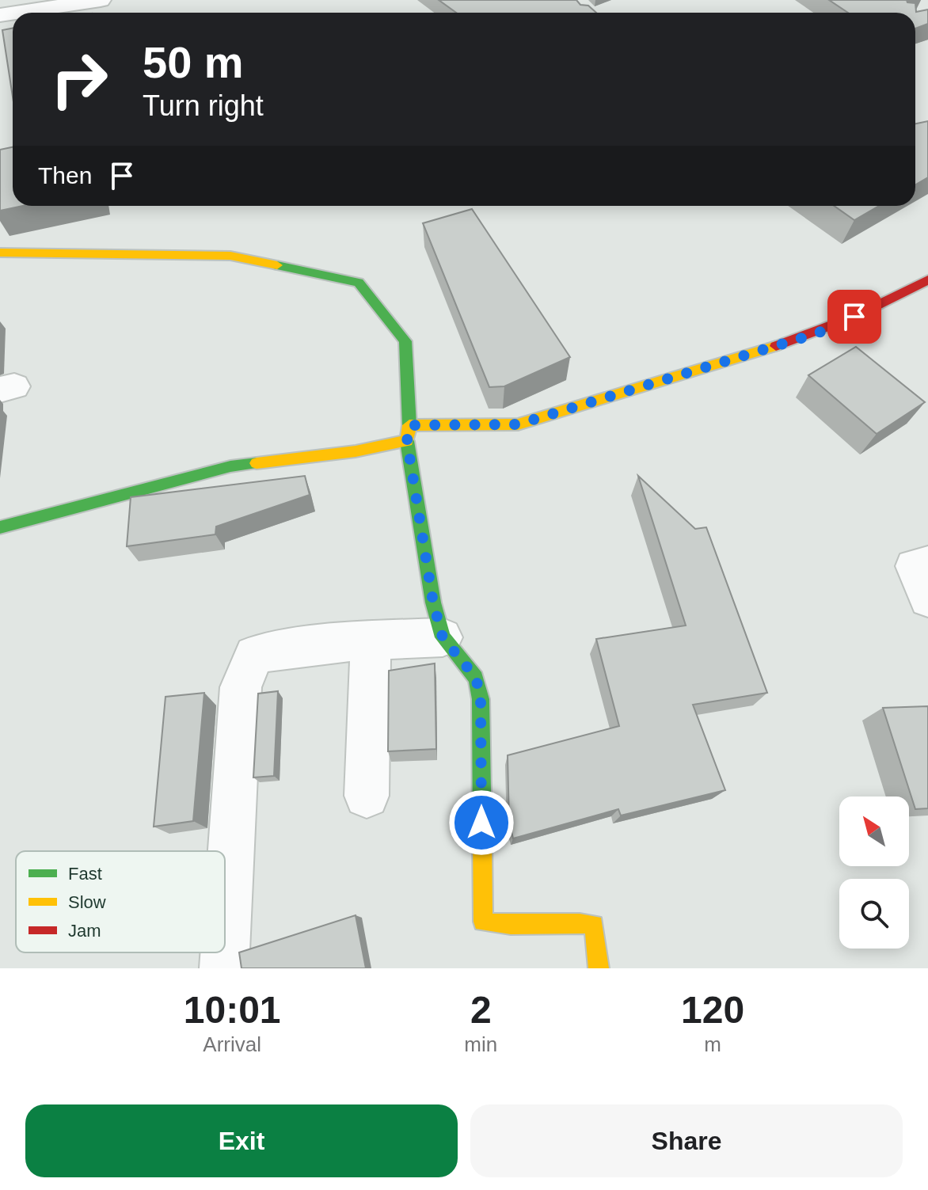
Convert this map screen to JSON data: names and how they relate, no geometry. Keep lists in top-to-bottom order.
{
  "legend": ["Fast", "Slow", "Jam"],
  "north": "top left",
  "page": {
    "turn": ["50 m", "Turn right"],
    "then": "Then",
    "eta": [
      "10:01",
      "Arrival",
      "2",
      "min",
      "120",
      "m"
    ],
    "buttons": ["Exit", "Share"]
  }
}
